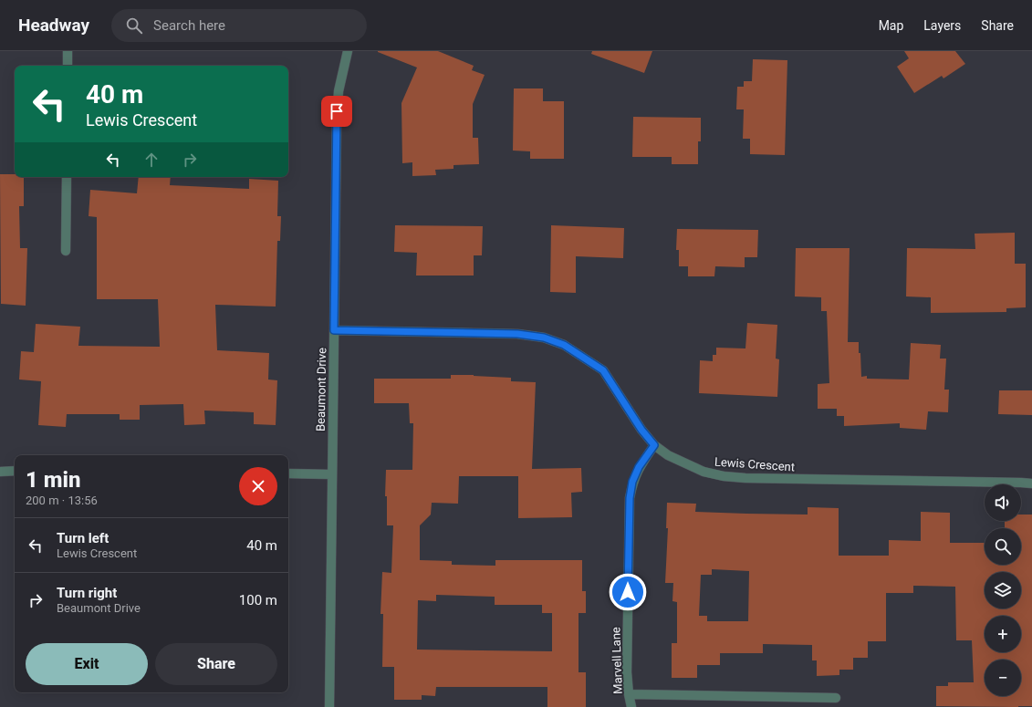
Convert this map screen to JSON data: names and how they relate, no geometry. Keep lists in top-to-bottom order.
{
  "streets": {
    "street": ["Beaumont Drive", "Lewis Crescent", "Marvell Lane"]
  },
  "crossings": [
    ["Beaumont Drive", "Lewis Crescent"],
    ["Lewis Crescent", "Marvell Lane"]
  ],
  "page": {
    "header": "Headway",
    "search": "Search here",
    "nav": ["Map", "Layers", "Share"],
    "turn": ["40 m", "Lewis Crescent"],
    "heading": ["1 min", "200 m · 13:56"],
    "map_buttons": ["+", "−"],
    "list": [
      {
        "name": "Turn left",
        "note": "Lewis Crescent",
        "value": "40 m"
      },
      {
        "name": "Turn right",
        "note": "Beaumont Drive",
        "value": "100 m"
      }
    ],
    "buttons": ["Exit", "Share"]
  }
}
